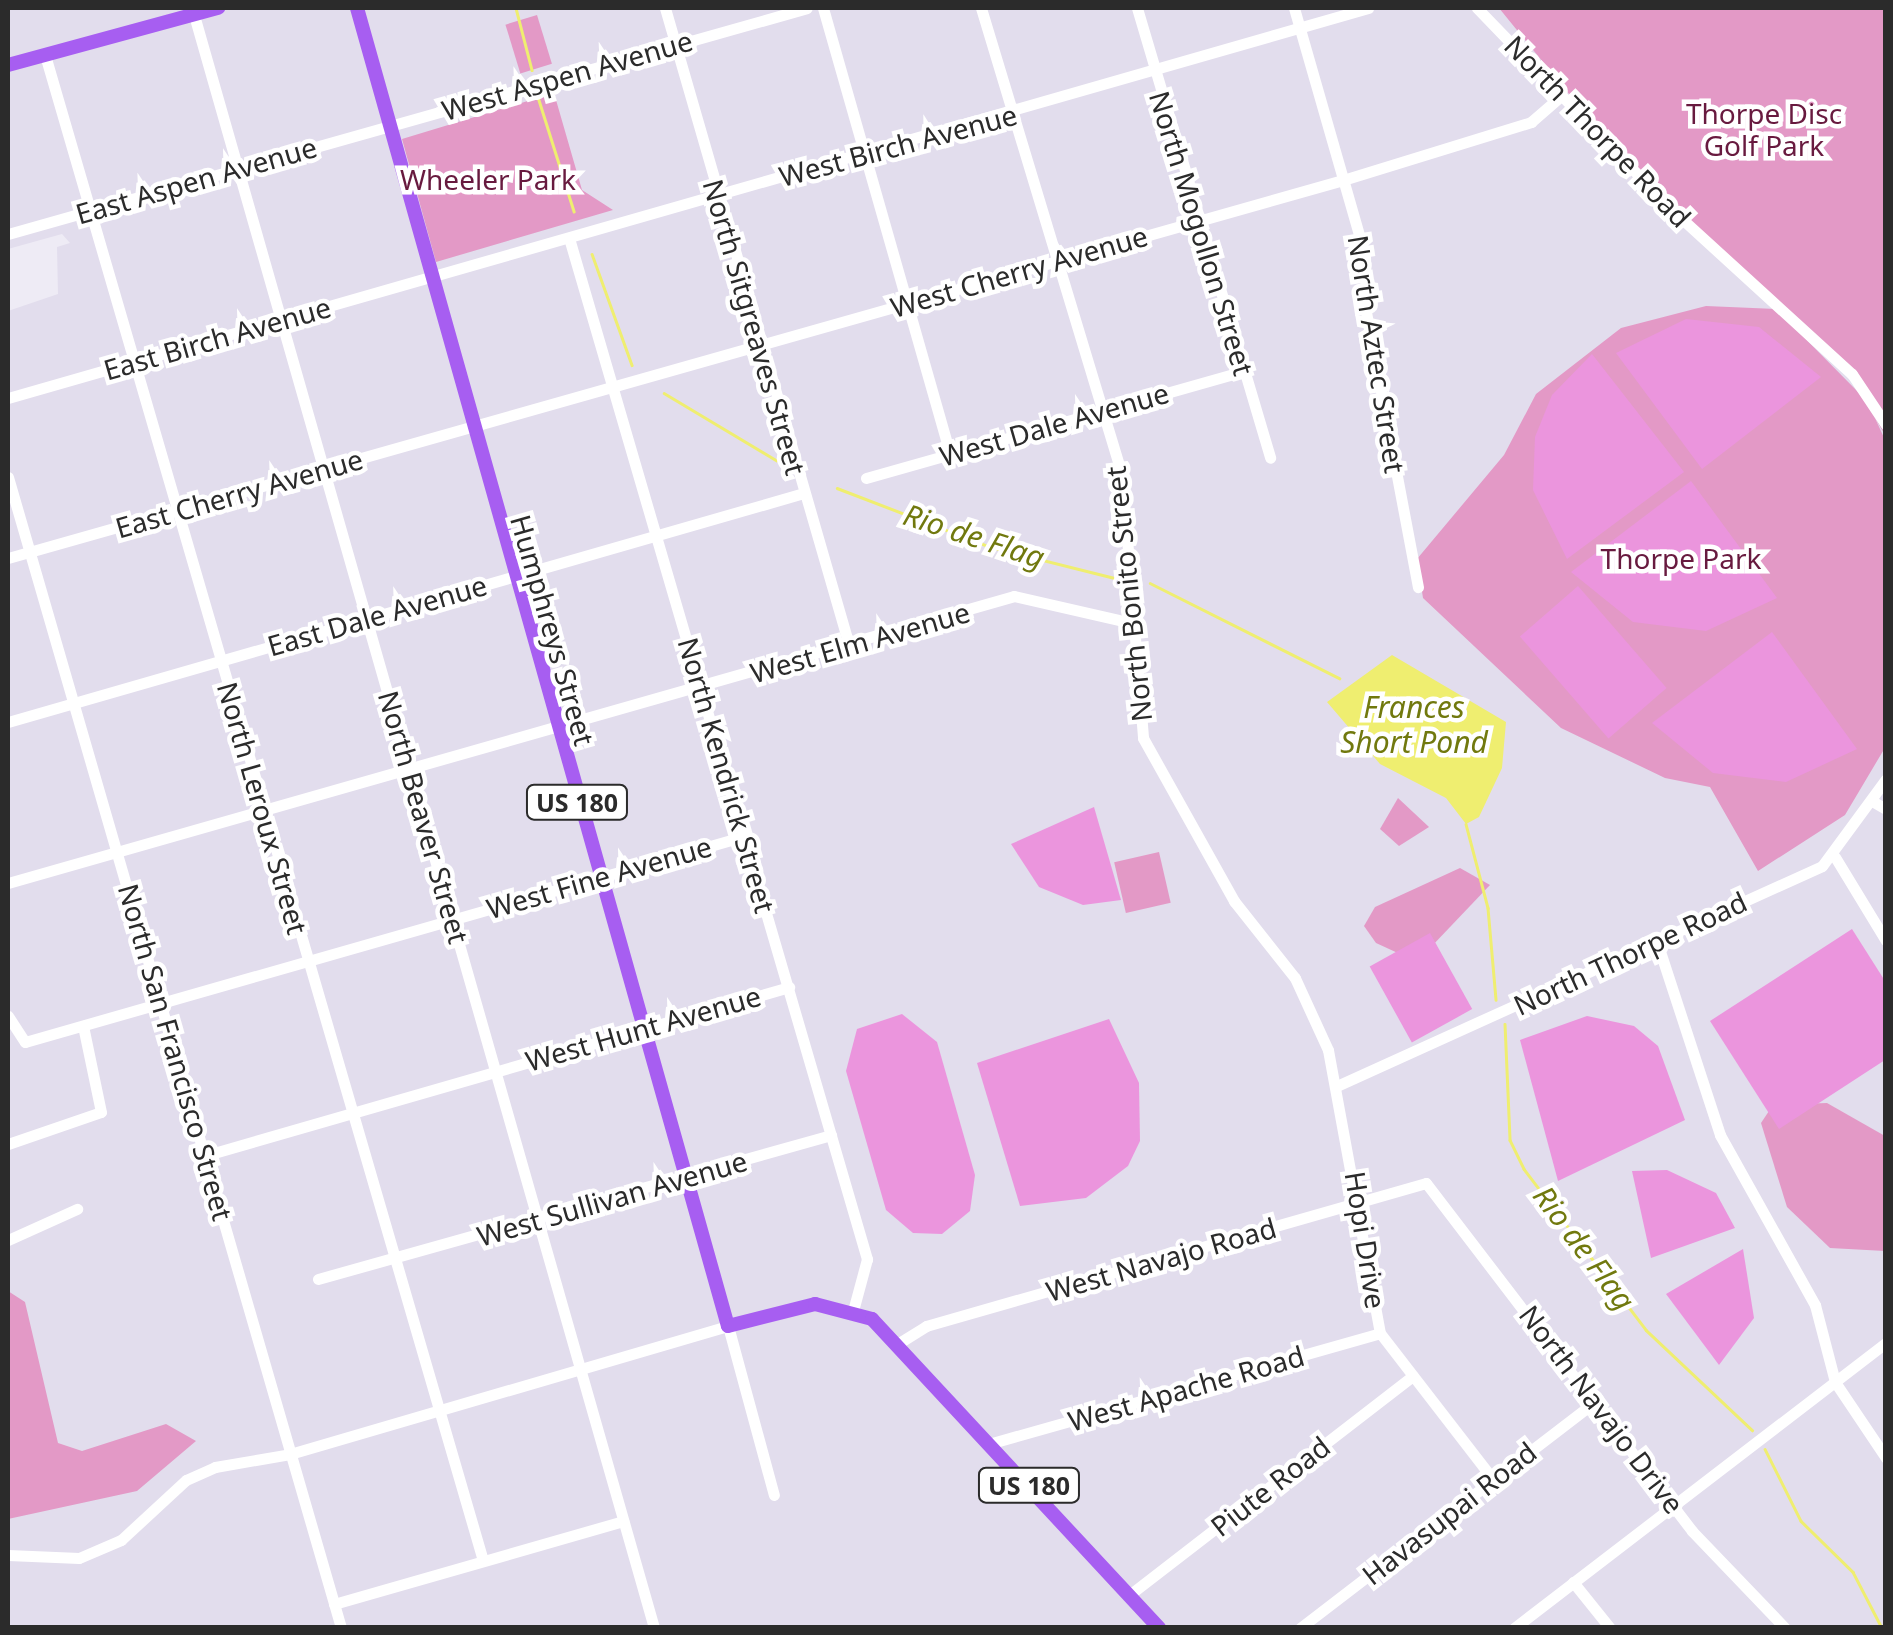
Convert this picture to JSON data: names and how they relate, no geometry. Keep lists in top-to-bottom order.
{
  "streets": {
    "main road": ["Humphreys Street", "US 180"],
    "street": [
      "West Aspen Avenue",
      "North Thorpe Road",
      "West Birch Avenue",
      "East Aspen Avenue",
      "North Mogollon Street",
      "West Cherry Avenue",
      "North Sitgreaves Street",
      "East Birch Avenue",
      "North Aztec Street",
      "West Dale Avenue",
      "East Cherry Avenue",
      "North Bonito Street",
      "East Dale Avenue",
      "West Elm Avenue",
      "North Kendrick Street",
      "North Leroux Street",
      "North Beaver Street",
      "West Fine Avenue",
      "West Hunt Avenue",
      "North San Francisco Street",
      "West Sullivan Avenue",
      "Hopi Drive",
      "West Navajo Road",
      "West Apache Road",
      "North Navajo Drive",
      "Piute Road",
      "Havasupai Road"
    ]
  },
  "crossings": [
    ["West Aspen Avenue", "East Aspen Avenue"],
    ["West Aspen Avenue", "North Sitgreaves Street"],
    ["West Aspen Avenue", "Humphreys Street"],
    ["North Thorpe Road", "West Cherry Avenue"],
    ["North Thorpe Road", "North Bonito Street"],
    ["North Thorpe Road", "Hopi Drive"],
    ["West Birch Avenue", "North Mogollon Street"],
    ["West Birch Avenue", "North Sitgreaves Street"],
    ["West Birch Avenue", "East Birch Avenue"],
    ["West Birch Avenue", "North Aztec Street"],
    ["West Birch Avenue", "North Bonito Street"],
    ["West Birch Avenue", "Humphreys Street"],
    ["West Birch Avenue", "North Kendrick Street"],
    ["East Aspen Avenue", "Humphreys Street"],
    ["East Aspen Avenue", "North Leroux Street"],
    ["East Aspen Avenue", "North Beaver Street"],
    ["North Mogollon Street", "West Cherry Avenue"],
    ["North Mogollon Street", "West Dale Avenue"],
    ["West Cherry Avenue", "North Sitgreaves Street"],
    ["West Cherry Avenue", "North Aztec Street"],
    ["West Cherry Avenue", "East Cherry Avenue"],
    ["West Cherry Avenue", "North Bonito Street"],
    ["West Cherry Avenue", "Humphreys Street"],
    ["West Cherry Avenue", "North Kendrick Street"],
    ["North Sitgreaves Street", "East Dale Avenue"],
    ["North Sitgreaves Street", "West Elm Avenue"],
    ["East Birch Avenue", "Humphreys Street"],
    ["East Birch Avenue", "North Leroux Street"],
    ["East Birch Avenue", "North Beaver Street"],
    ["West Dale Avenue", "North Bonito Street"],
    ["East Cherry Avenue", "Humphreys Street"],
    ["East Cherry Avenue", "North Leroux Street"],
    ["East Cherry Avenue", "North Beaver Street"],
    ["East Cherry Avenue", "North San Francisco Street"],
    ["North Bonito Street", "West Elm Avenue"],
    ["North Bonito Street", "Hopi Drive"],
    ["East Dale Avenue", "Humphreys Street"],
    ["East Dale Avenue", "North Kendrick Street"],
    ["East Dale Avenue", "North Leroux Street"],
    ["East Dale Avenue", "North Beaver Street"],
    ["East Dale Avenue", "North San Francisco Street"],
    ["Humphreys Street", "West Elm Avenue"],
    ["Humphreys Street", "US 180"],
    ["Humphreys Street", "West Fine Avenue"],
    ["Humphreys Street", "West Hunt Avenue"],
    ["Humphreys Street", "West Sullivan Avenue"],
    ["West Elm Avenue", "North Kendrick Street"],
    ["West Elm Avenue", "North Leroux Street"],
    ["West Elm Avenue", "North Beaver Street"],
    ["West Elm Avenue", "North San Francisco Street"],
    ["North Kendrick Street", "US 180"],
    ["North Kendrick Street", "West Fine Avenue"],
    ["North Kendrick Street", "West Hunt Avenue"],
    ["North Kendrick Street", "West Sullivan Avenue"],
    ["US 180", "West Navajo Road"],
    ["US 180", "West Apache Road"],
    ["US 180", "Piute Road"],
    ["North Leroux Street", "West Fine Avenue"],
    ["North Leroux Street", "West Hunt Avenue"],
    ["North Leroux Street", "West Sullivan Avenue"],
    ["North Beaver Street", "West Fine Avenue"],
    ["North Beaver Street", "West Hunt Avenue"],
    ["North Beaver Street", "West Sullivan Avenue"],
    ["West Fine Avenue", "North San Francisco Street"],
    ["West Hunt Avenue", "North San Francisco Street"],
    ["Hopi Drive", "West Navajo Road"],
    ["Hopi Drive", "West Apache Road"],
    ["Hopi Drive", "Piute Road"],
    ["Hopi Drive", "Havasupai Road"],
    ["West Navajo Road", "North Navajo Drive"],
    ["North Navajo Drive", "Havasupai Road"]
  ],
  "water": ["Rio de Flag", "Frances Short Pond"],
  "parks": ["Thorpe Disc Golf Park", "Wheeler Park", "Thorpe Park"]
}
